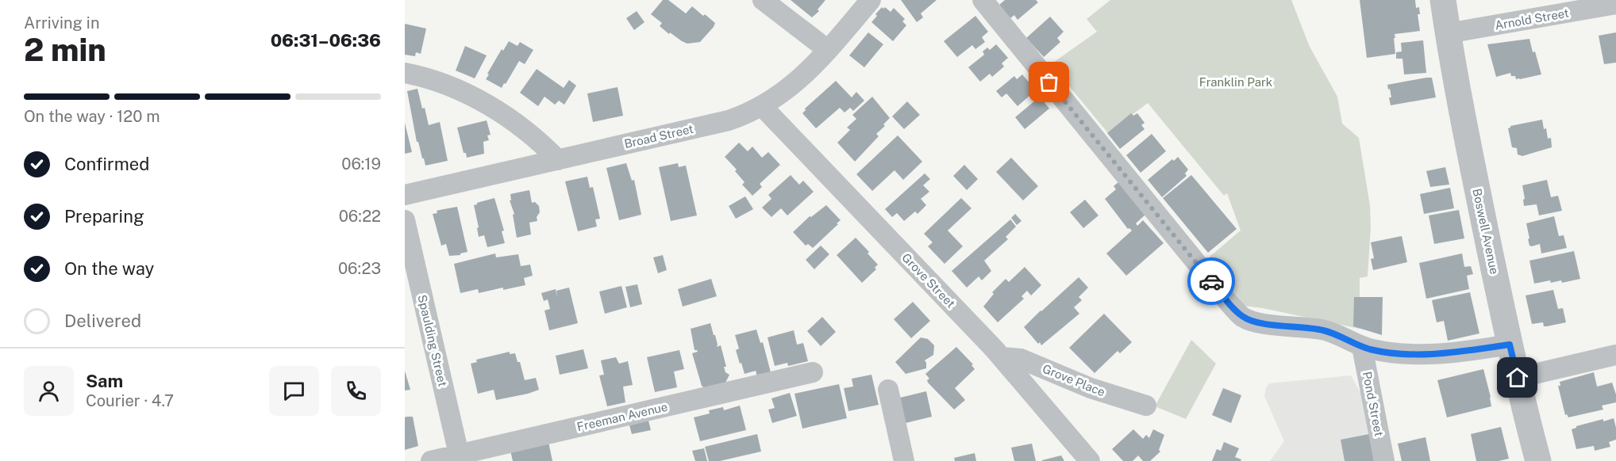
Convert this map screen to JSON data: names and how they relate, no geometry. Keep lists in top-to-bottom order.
{
  "streets": {
    "street": [
      "Arnold Street",
      "Broad Street",
      "Boswell Avenue",
      "Grove Street",
      "Spaulding Street",
      "Grove Place",
      "Pond Street",
      "Freeman Avenue"
    ]
  },
  "crossings": [
    ["Arnold Street", "Boswell Avenue"],
    ["Broad Street", "Grove Street"],
    ["Grove Street", "Grove Place"],
    ["Spaulding Street", "Freeman Avenue"]
  ],
  "parks": ["Franklin Park"],
  "page": {
    "heading": ["2 min", "Arriving in", "06:31–06:36"],
    "panel": ["Sam", "Courier · 4.7"],
    "bar": "On the way · 120 m",
    "list": [
      ["Confirmed", "06:19"],
      ["Preparing", "06:22"],
      ["On the way", "06:23"],
      "Delivered"
    ]
  }
}
